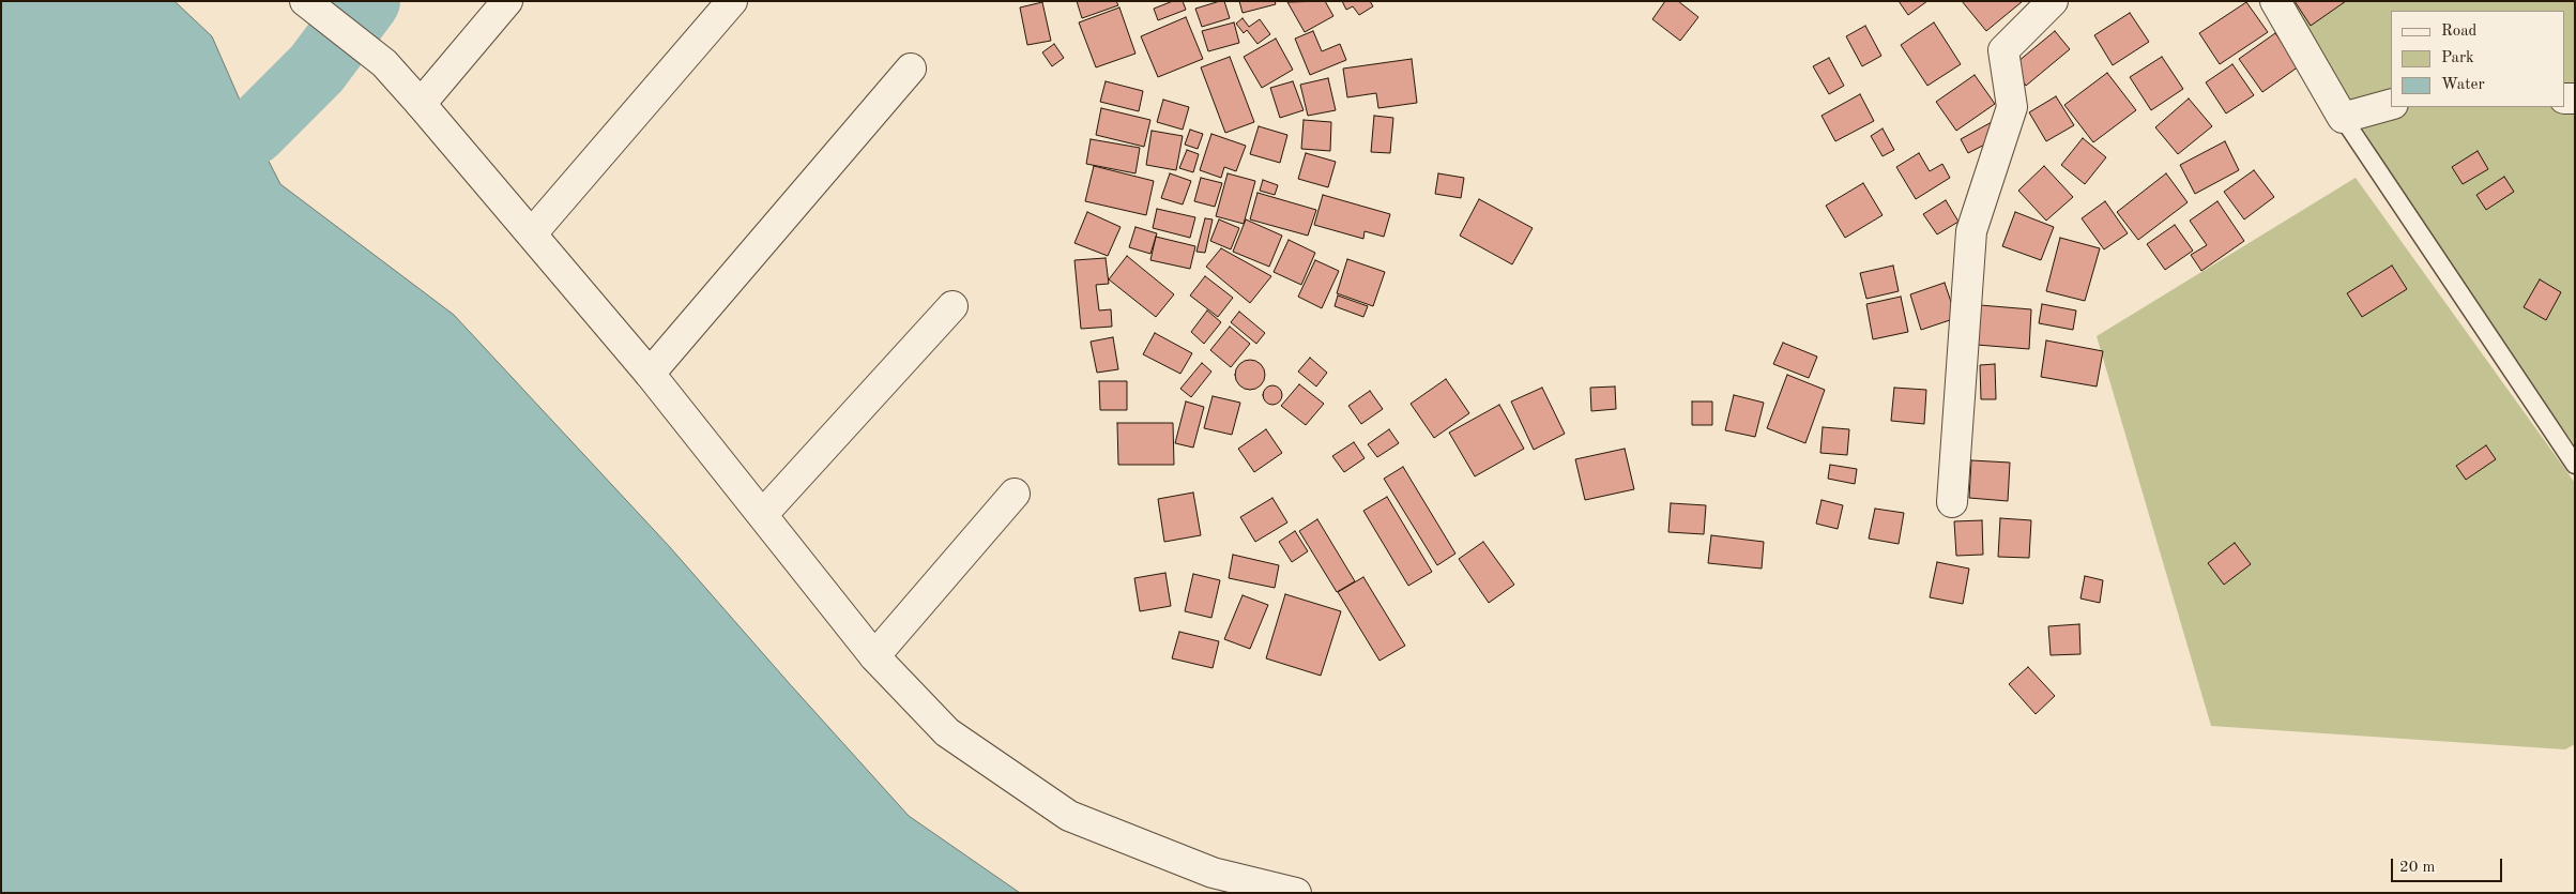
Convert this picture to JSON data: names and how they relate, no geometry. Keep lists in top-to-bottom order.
{
  "legend": ["Road", "Park", "Water"],
  "scale_bar": "20 m"
}
